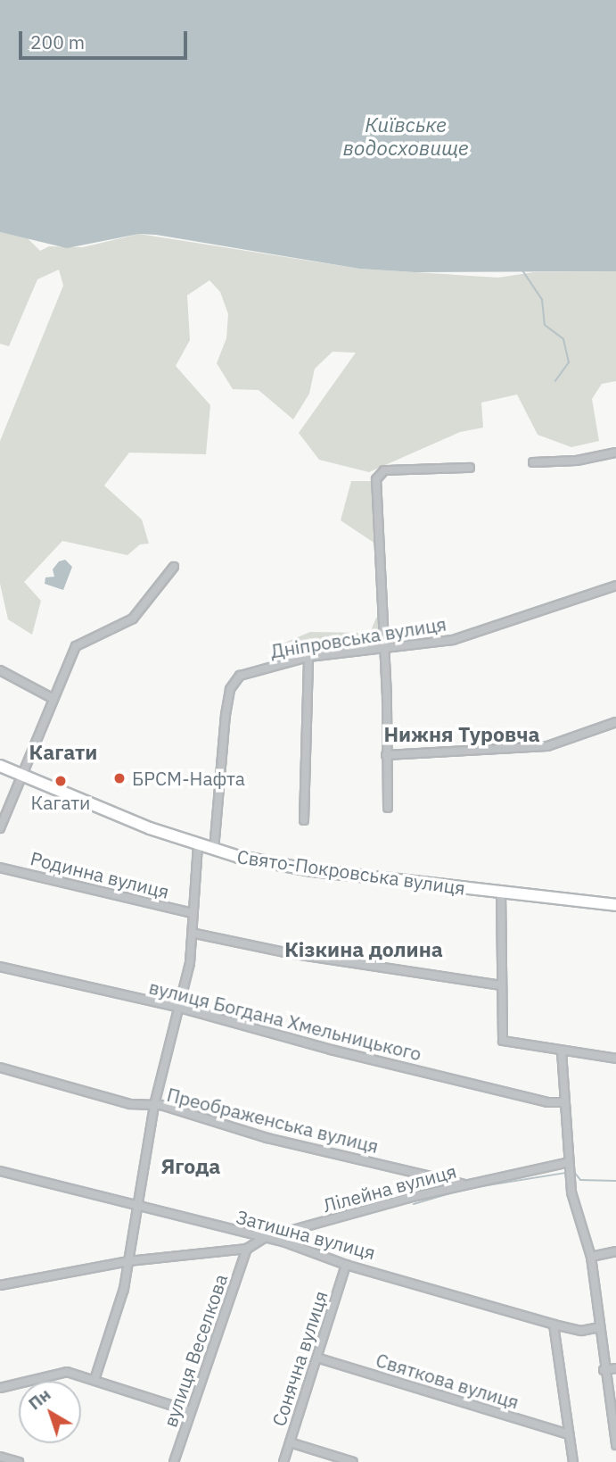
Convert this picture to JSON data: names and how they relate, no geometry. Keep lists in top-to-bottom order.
{
  "streets": {
    "main road": ["Свято-Покровська вулиця"],
    "street": [
      "Дніпровська вулиця",
      "Родинна вулиця",
      "вулиця Богдана Хмельницького",
      "Преображенська вулиця",
      "Лілейна вулиця",
      "Затишна вулиця",
      "вулиця Веселкова",
      "Сонячна вулиця",
      "Святкова вулиця"
    ]
  },
  "crossings": [
    ["Дніпровська вулиця", "Свято-Покровська вулиця"],
    ["Преображенська вулиця", "Лілейна вулиця"],
    ["Лілейна вулиця", "Затишна вулиця"],
    ["Лілейна вулиця", "вулиця Веселкова"],
    ["Затишна вулиця", "Сонячна вулиця"],
    ["Сонячна вулиця", "Святкова вулиця"]
  ],
  "districts": [
    "Нижня Туровча",
    "Кагати",
    "Кізкина долина",
    "Ягода"
  ],
  "water": ["Київське водосховище"],
  "places": ["БРСМ-Нафта", "Кагати"],
  "scale_bar": "200 m",
  "north": "top left"
}
